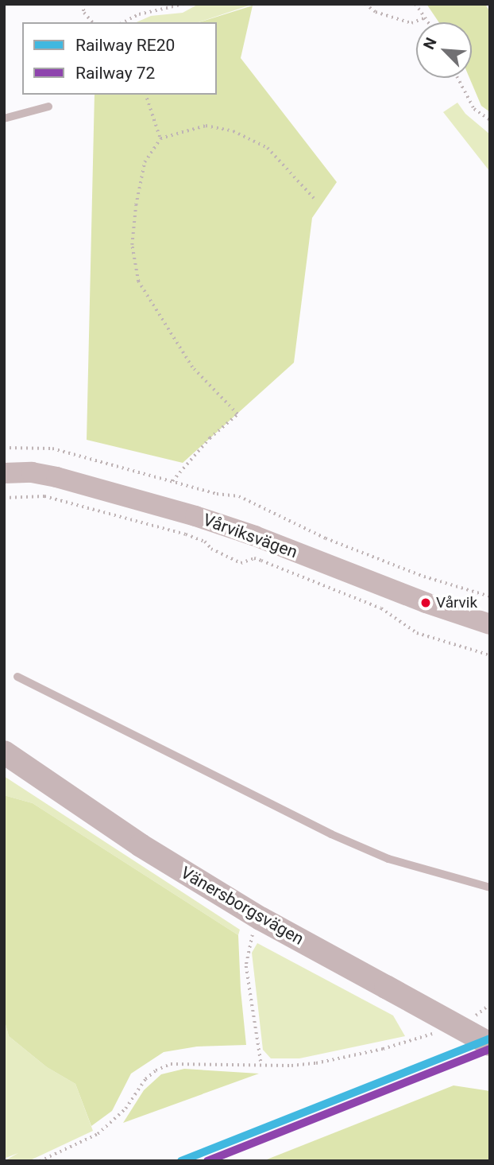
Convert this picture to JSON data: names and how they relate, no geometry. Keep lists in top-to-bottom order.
{
  "streets": {
    "main road": ["Vänersborgsvägen"],
    "street": ["Vårviksvägen"]
  },
  "places": ["Vårvik"],
  "lines": ["rail line RE20", "rail line 72"],
  "legend": ["Railway RE20", "Railway 72"],
  "north": "top left"
}
